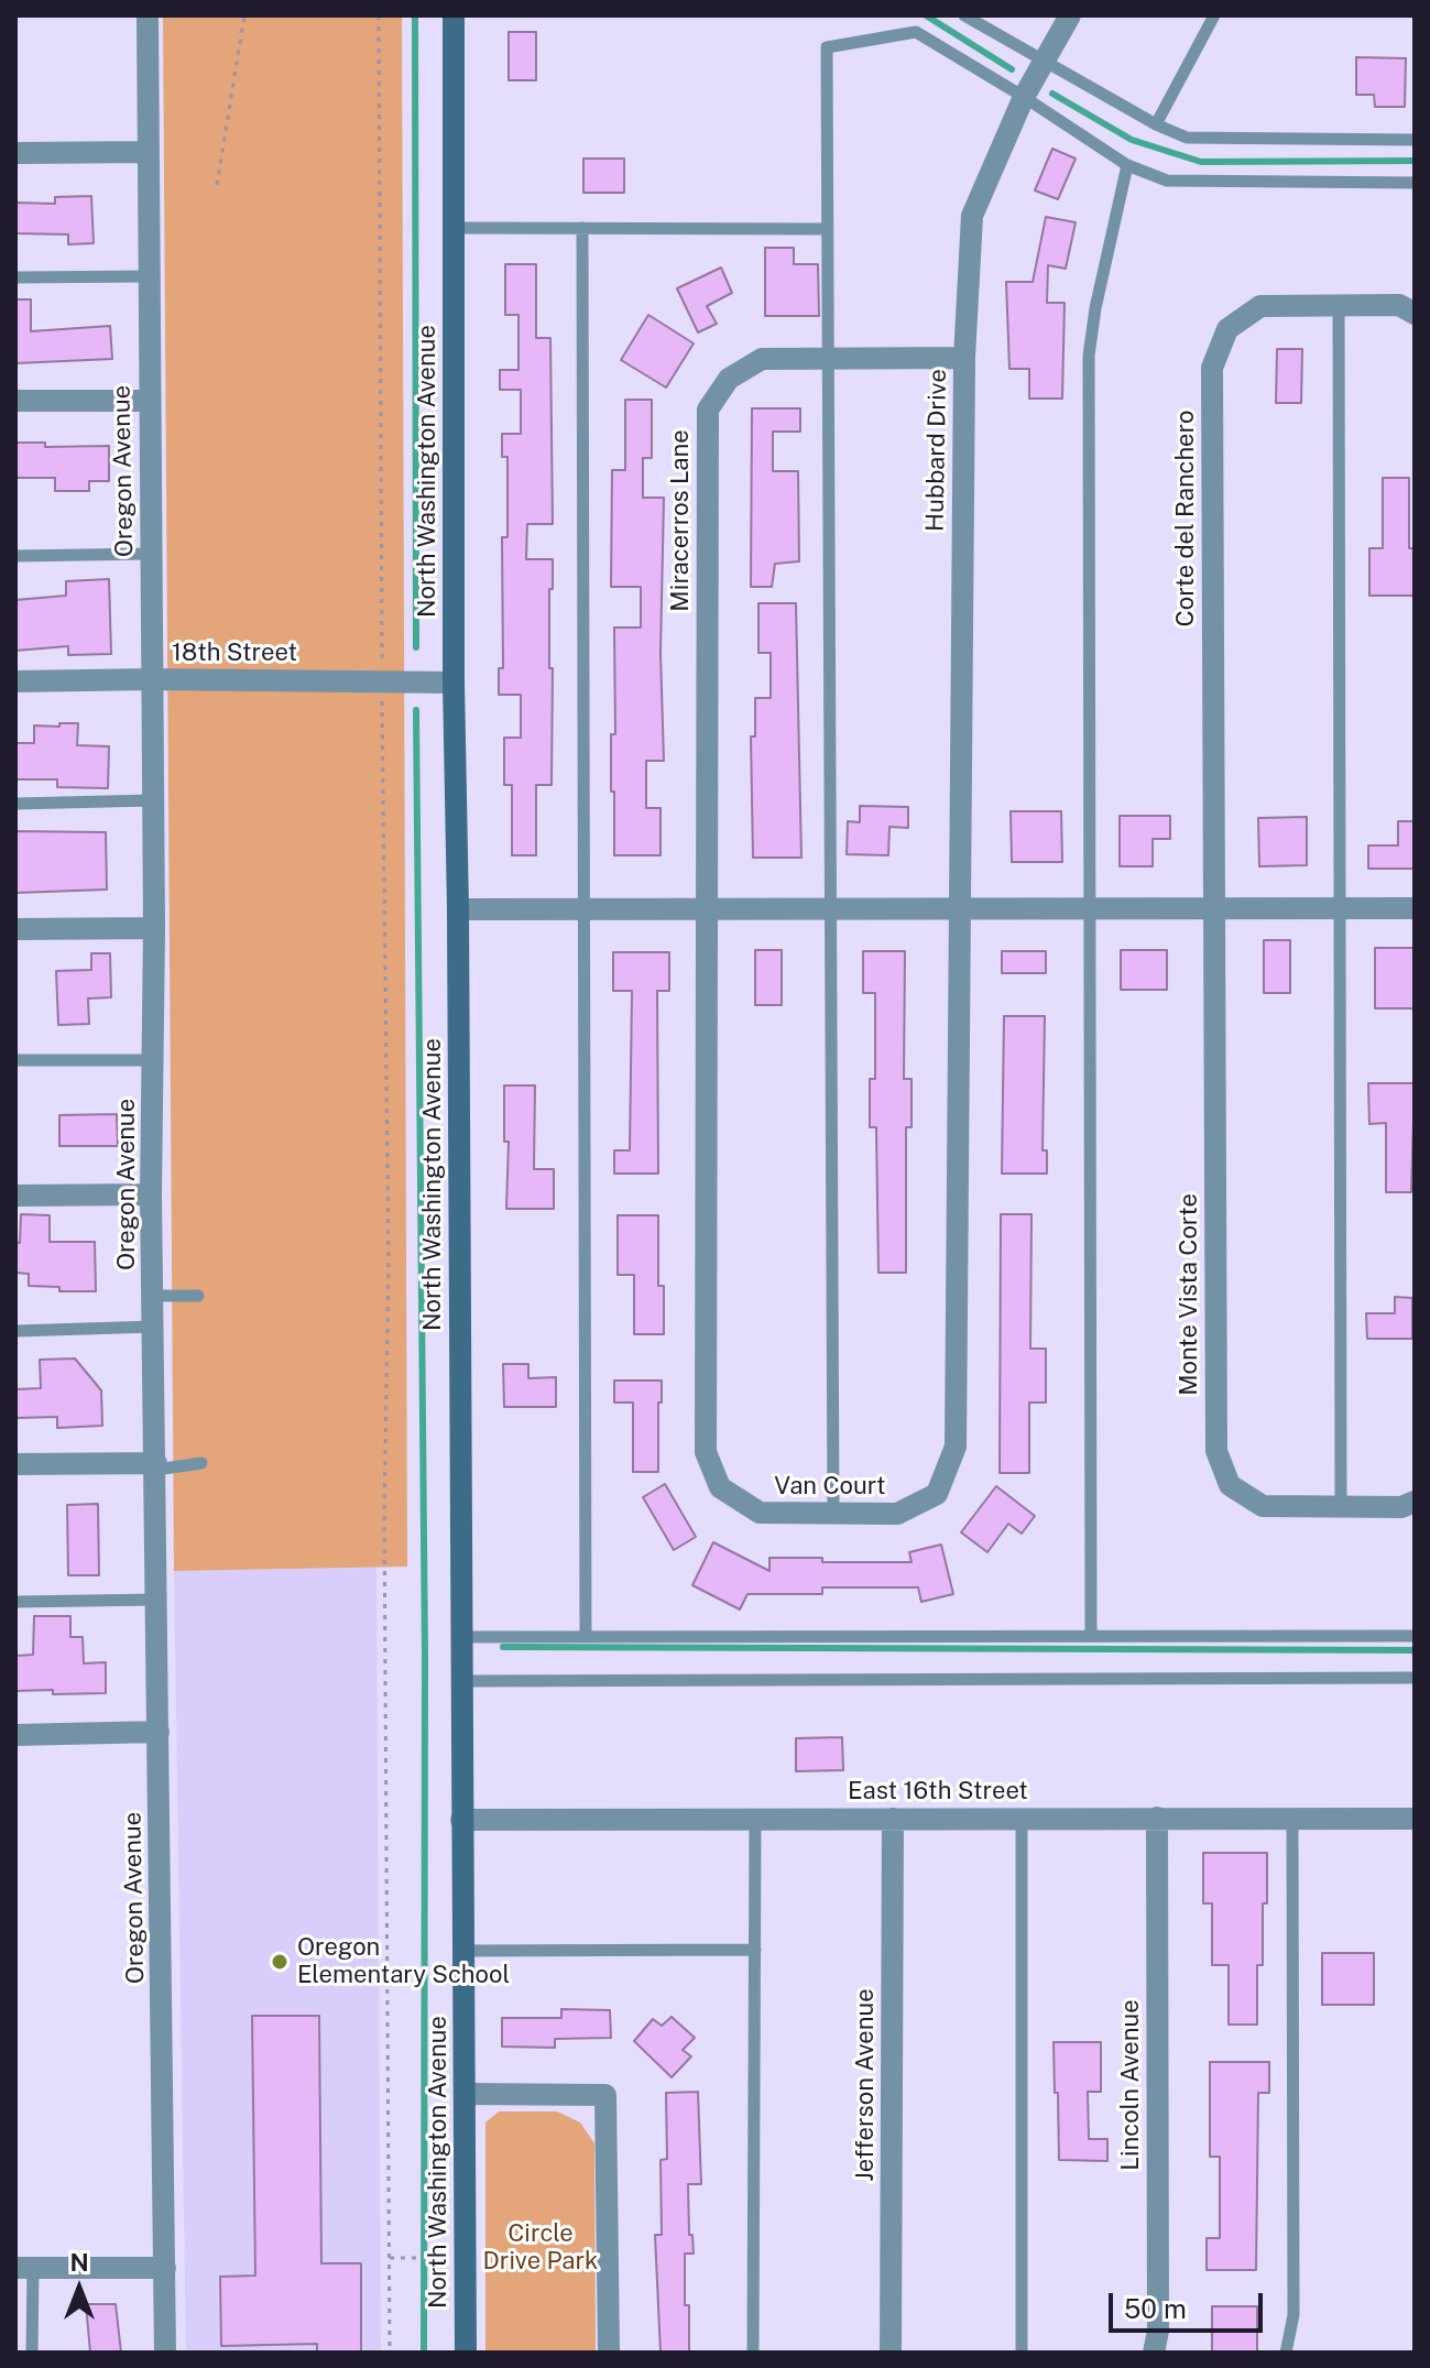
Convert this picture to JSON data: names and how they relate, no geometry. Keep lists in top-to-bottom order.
{
  "streets": {
    "main road": ["North Washington Avenue"],
    "street": [
      "Hubbard Drive",
      "Oregon Avenue",
      "Corte del Ranchero",
      "Miracerros Lane",
      "18th Street",
      "Monte Vista Corte",
      "Van Court",
      "East 16th Street",
      "Jefferson Avenue",
      "Lincoln Avenue"
    ]
  },
  "crossings": [
    ["Hubbard Drive", "Miracerros Lane"],
    ["Hubbard Drive", "Van Court"],
    ["Oregon Avenue", "18th Street"],
    ["North Washington Avenue", "18th Street"],
    ["North Washington Avenue", "East 16th Street"],
    ["Corte del Ranchero", "Monte Vista Corte"],
    ["Miracerros Lane", "Van Court"],
    ["East 16th Street", "Jefferson Avenue"],
    ["East 16th Street", "Lincoln Avenue"]
  ],
  "parks": ["Circle Drive Park"],
  "places": ["Oregon Elementary School"],
  "scale_bar": "50 m",
  "north": "top"
}
